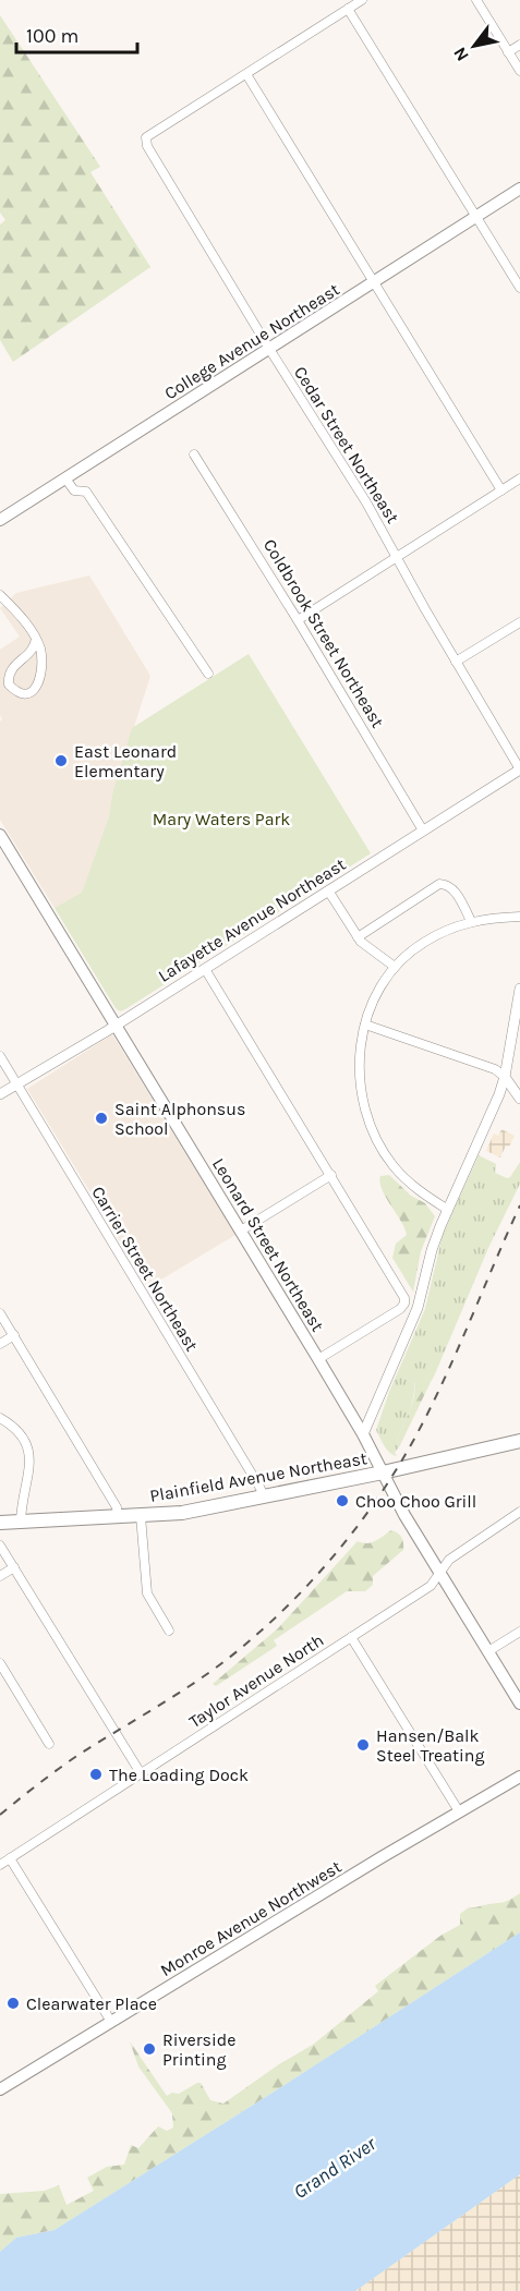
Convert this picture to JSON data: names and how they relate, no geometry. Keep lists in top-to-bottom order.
{
  "streets": {
    "main road": [
      "College Avenue Northeast",
      "Leonard Street Northeast",
      "Plainfield Avenue Northeast",
      "Monroe Avenue Northwest"
    ],
    "street": [
      "Cedar Street Northeast",
      "Coldbrook Street Northeast",
      "Lafayette Avenue Northeast",
      "Carrier Street Northeast",
      "Taylor Avenue North"
    ]
  },
  "crossings": [
    ["College Avenue Northeast", "Cedar Street Northeast"],
    ["Cedar Street Northeast", "Lafayette Avenue Northeast"],
    ["Coldbrook Street Northeast", "Lafayette Avenue Northeast"],
    ["Lafayette Avenue Northeast", "Leonard Street Northeast"],
    ["Lafayette Avenue Northeast", "Carrier Street Northeast"],
    ["Leonard Street Northeast", "Plainfield Avenue Northeast"],
    ["Leonard Street Northeast", "Taylor Avenue North"],
    ["Carrier Street Northeast", "Plainfield Avenue Northeast"]
  ],
  "water": ["Grand River"],
  "parks": ["Mary Waters Park"],
  "places": [
    "East Leonard Elementary",
    "Saint Alphonsus School",
    "Choo Choo Grill",
    "Hansen/Balk Steel Treating",
    "The Loading Dock",
    "Clearwater Place",
    "Riverside Printing"
  ],
  "scale_bar": "100 m",
  "north": "bottom left"
}
